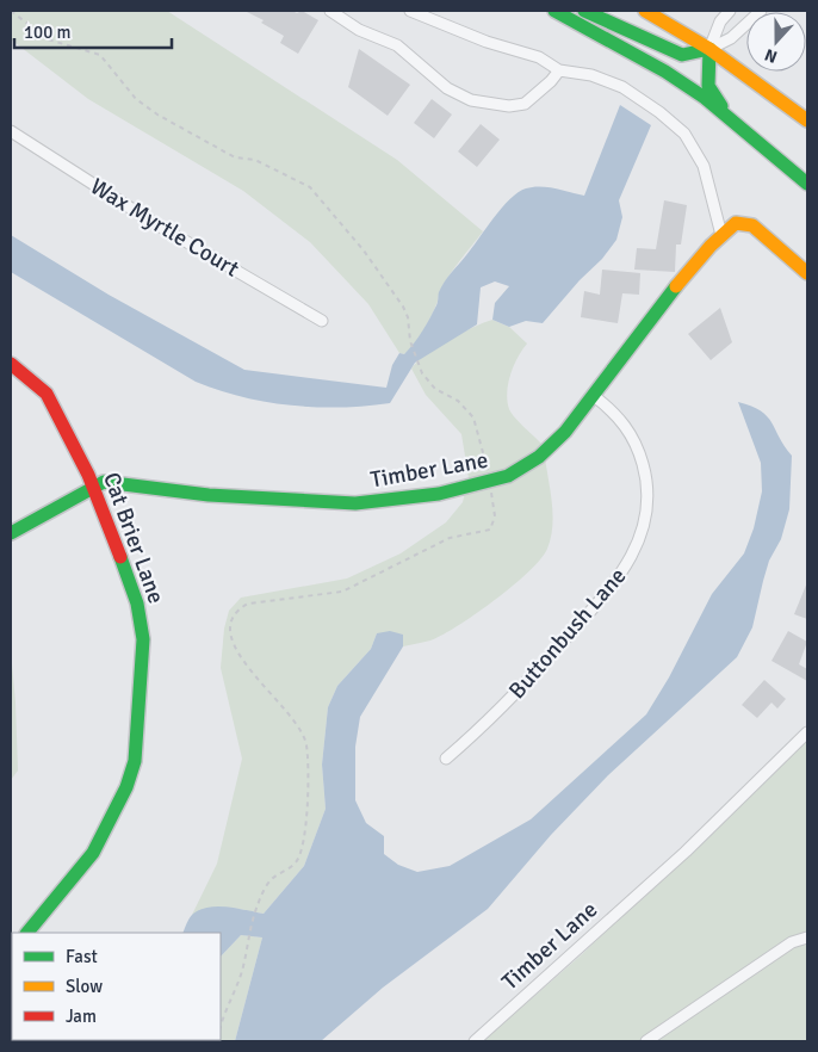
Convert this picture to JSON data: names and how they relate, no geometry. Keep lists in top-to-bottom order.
{
  "streets": {
    "main road": ["Timber Lane", "Cat Brier Lane"],
    "street": ["Wax Myrtle Court", "Buttonbush Lane"]
  },
  "crossings": [
    ["Timber Lane", "Cat Brier Lane"],
    ["Timber Lane", "Buttonbush Lane"]
  ],
  "legend": ["Fast", "Slow", "Jam"],
  "scale_bar": "100 m",
  "north": "bottom"
}
